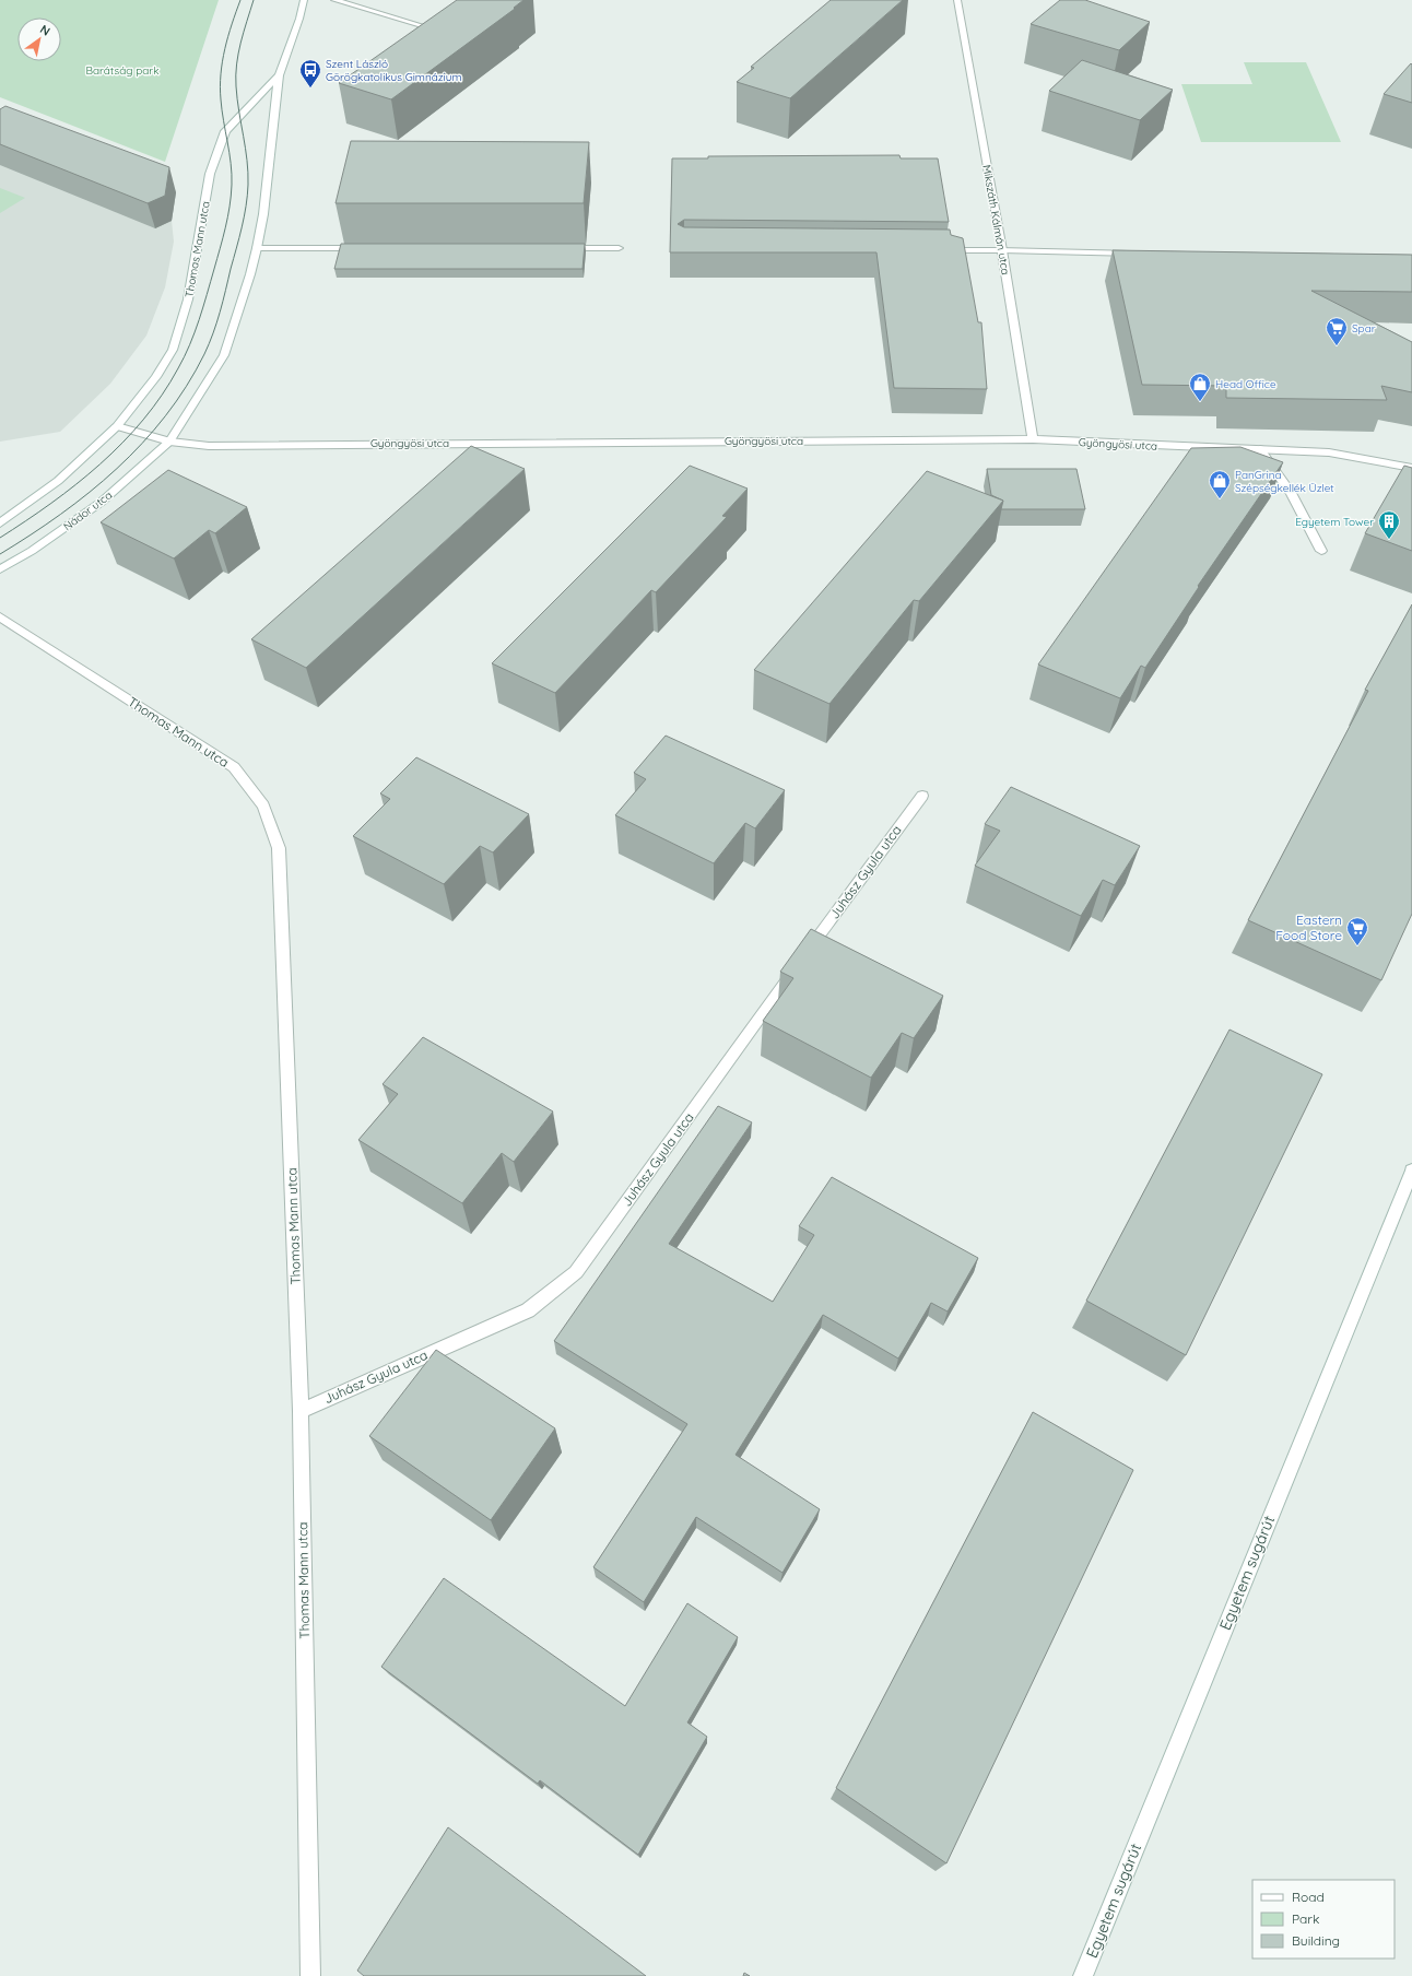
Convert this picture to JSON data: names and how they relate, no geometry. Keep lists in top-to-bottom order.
{
  "streets": {
    "street": [
      "Mikszáth Kálmán utca",
      "Thomas Mann utca",
      "Gyöngyösi utca",
      "Nádor utca",
      "Juhász Gyula utca",
      "Egyetem sugárút"
    ]
  },
  "crossings": [
    ["Mikszáth Kálmán utca", "Gyöngyösi utca"],
    ["Thomas Mann utca", "Gyöngyösi utca"],
    ["Thomas Mann utca", "Nádor utca"],
    ["Thomas Mann utca", "Juhász Gyula utca"],
    ["Gyöngyösi utca", "Nádor utca"]
  ],
  "parks": ["Barátság park"],
  "places": {
    "bus stop": ["Szent László Görögkatolikus Gimnázium"],
    "supermarket": ["Spar", "Eastern Food Store"],
    "shop": ["Head Office", "PanGrina Szépségkellék Üzlet"],
    "building": ["Egyetem Tower"]
  },
  "legend": ["Road", "Park", "Building"],
  "north": "top right"
}
